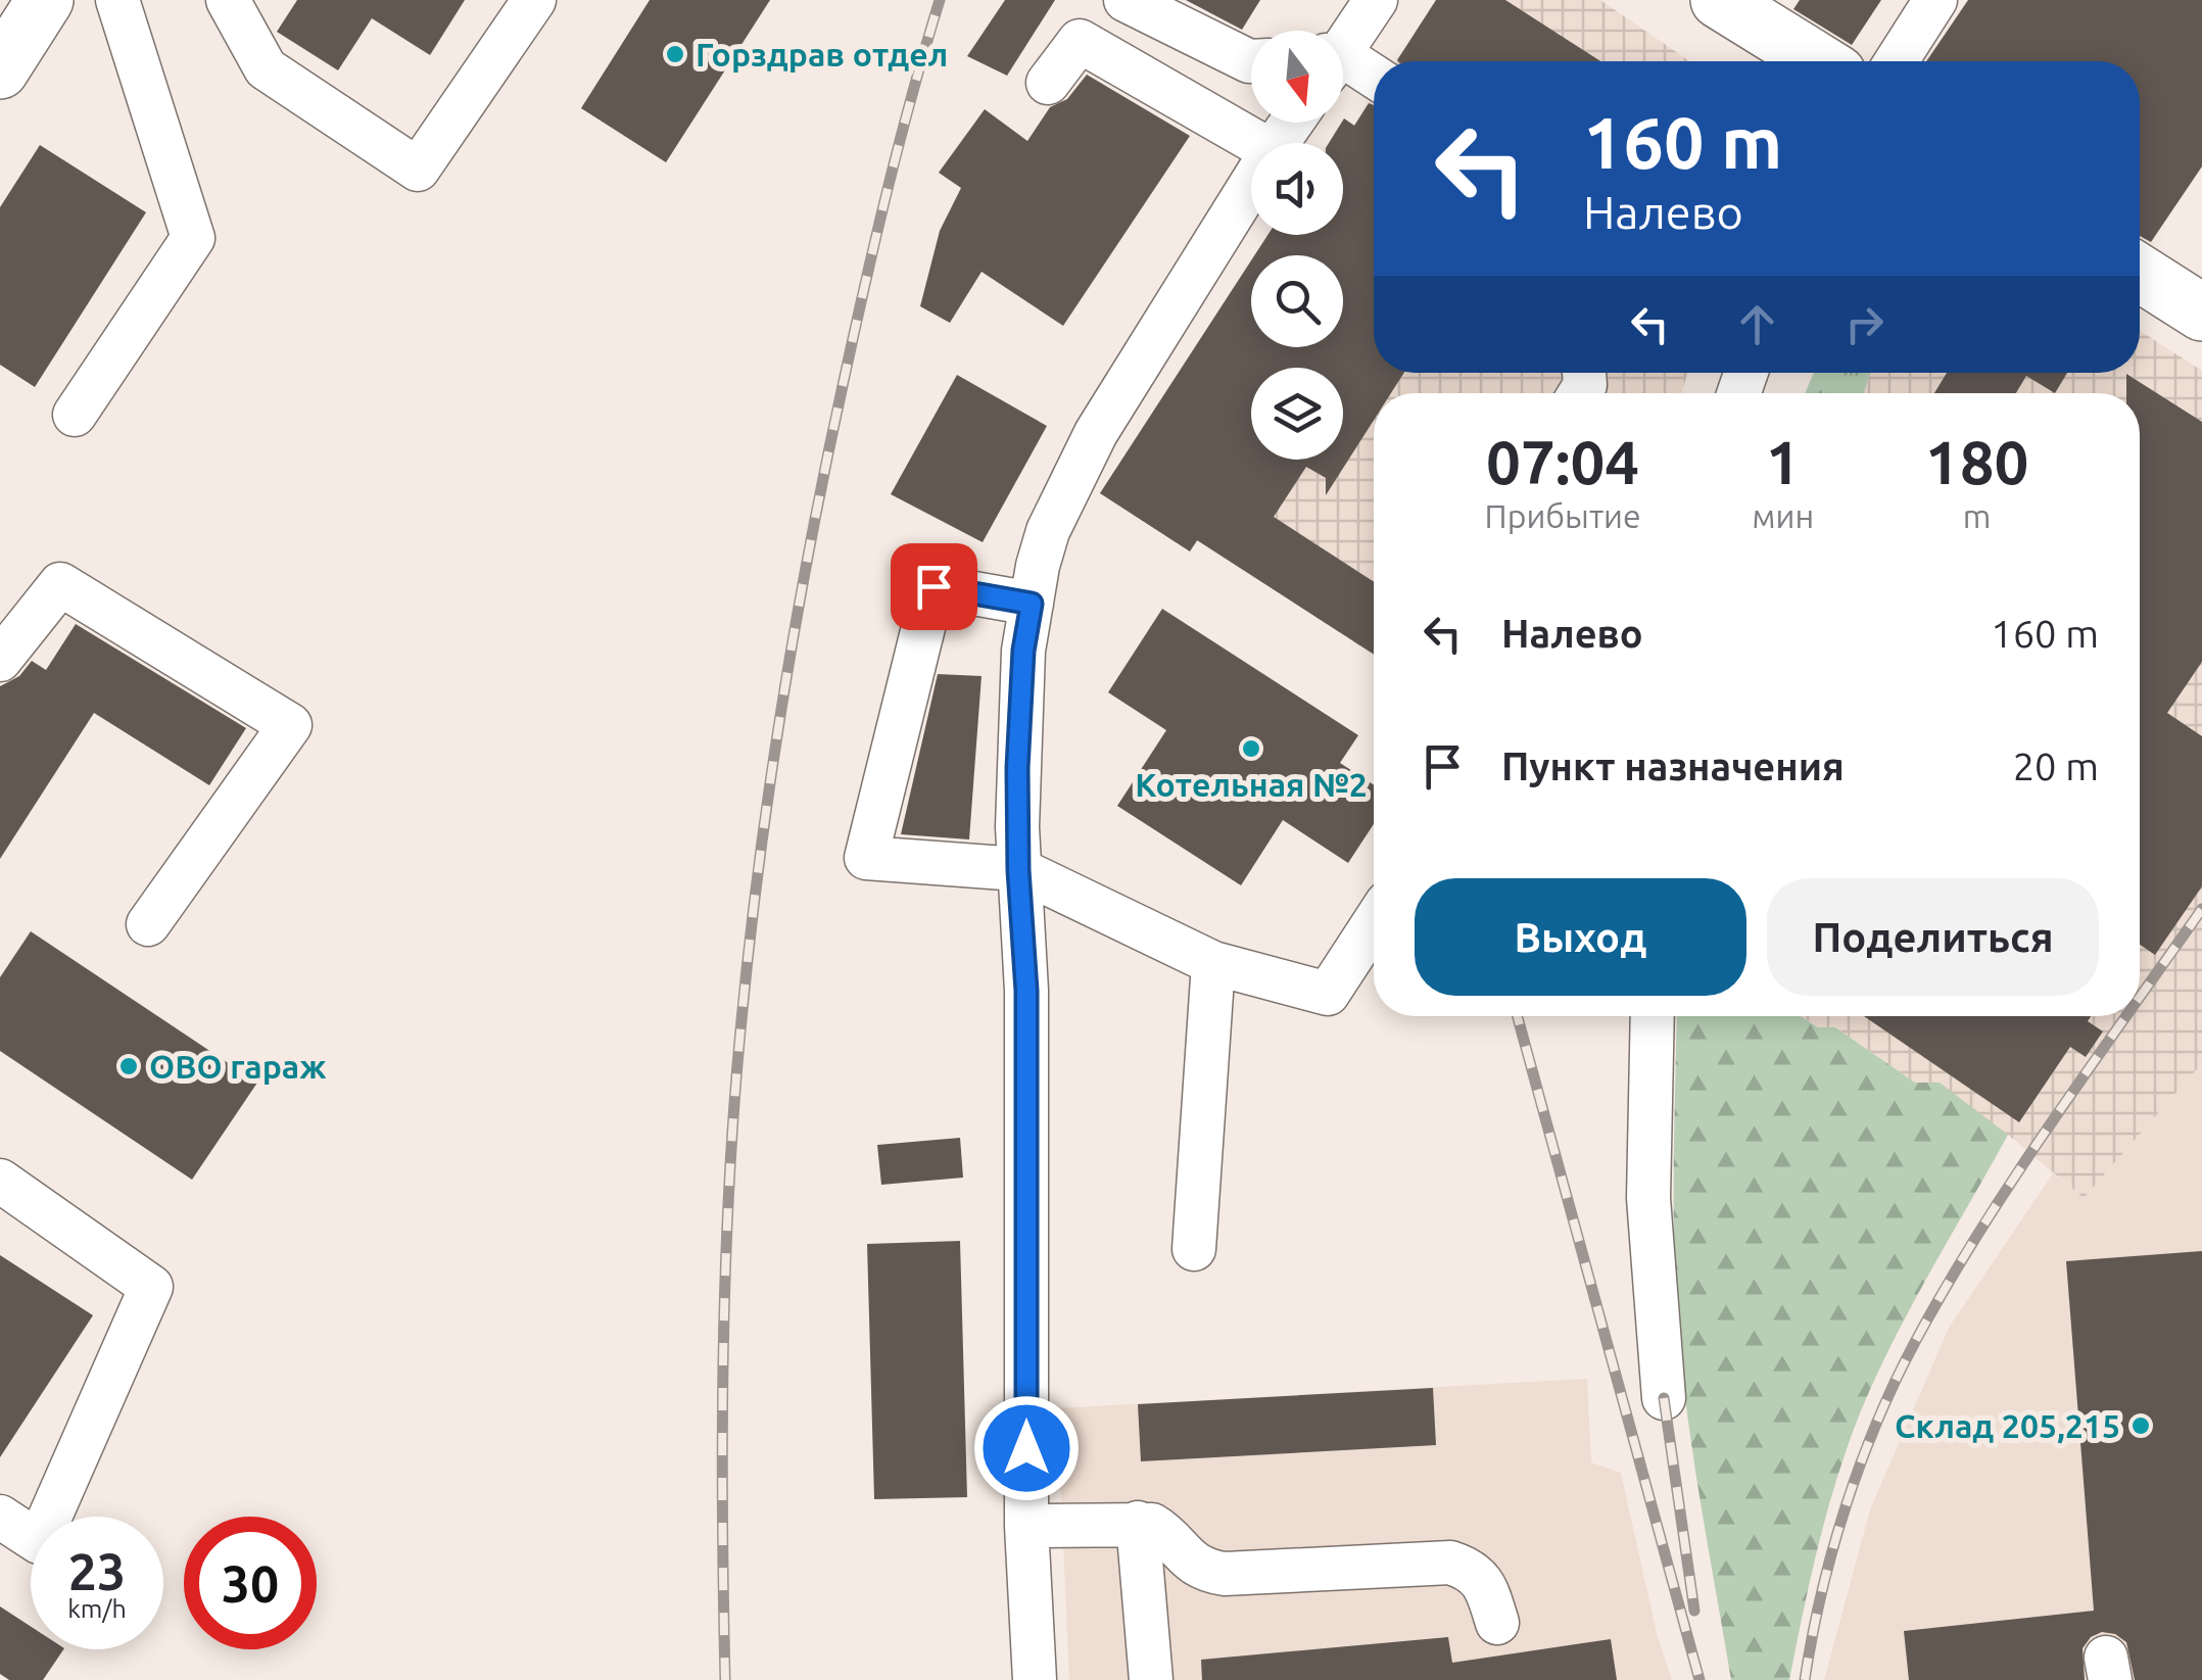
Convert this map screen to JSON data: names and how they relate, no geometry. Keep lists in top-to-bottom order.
{
  "places": [
    "Горздрав отдел",
    "Котельная №2",
    "ОВО гараж",
    "Склад 205,215"
  ],
  "north": "bottom",
  "page": {
    "turn": ["160 m", "Налево"],
    "eta": [
      "07:04",
      "Прибытие",
      "1",
      "мин",
      "180",
      "m"
    ],
    "list": [
      {
        "name": "Налево",
        "value": "160 m"
      },
      {
        "name": "Пункт назначения",
        "value": "20 m"
      }
    ],
    "buttons": ["Выход", "Поделиться"],
    "speed": "23 km/h",
    "limit": "30"
  }
}
